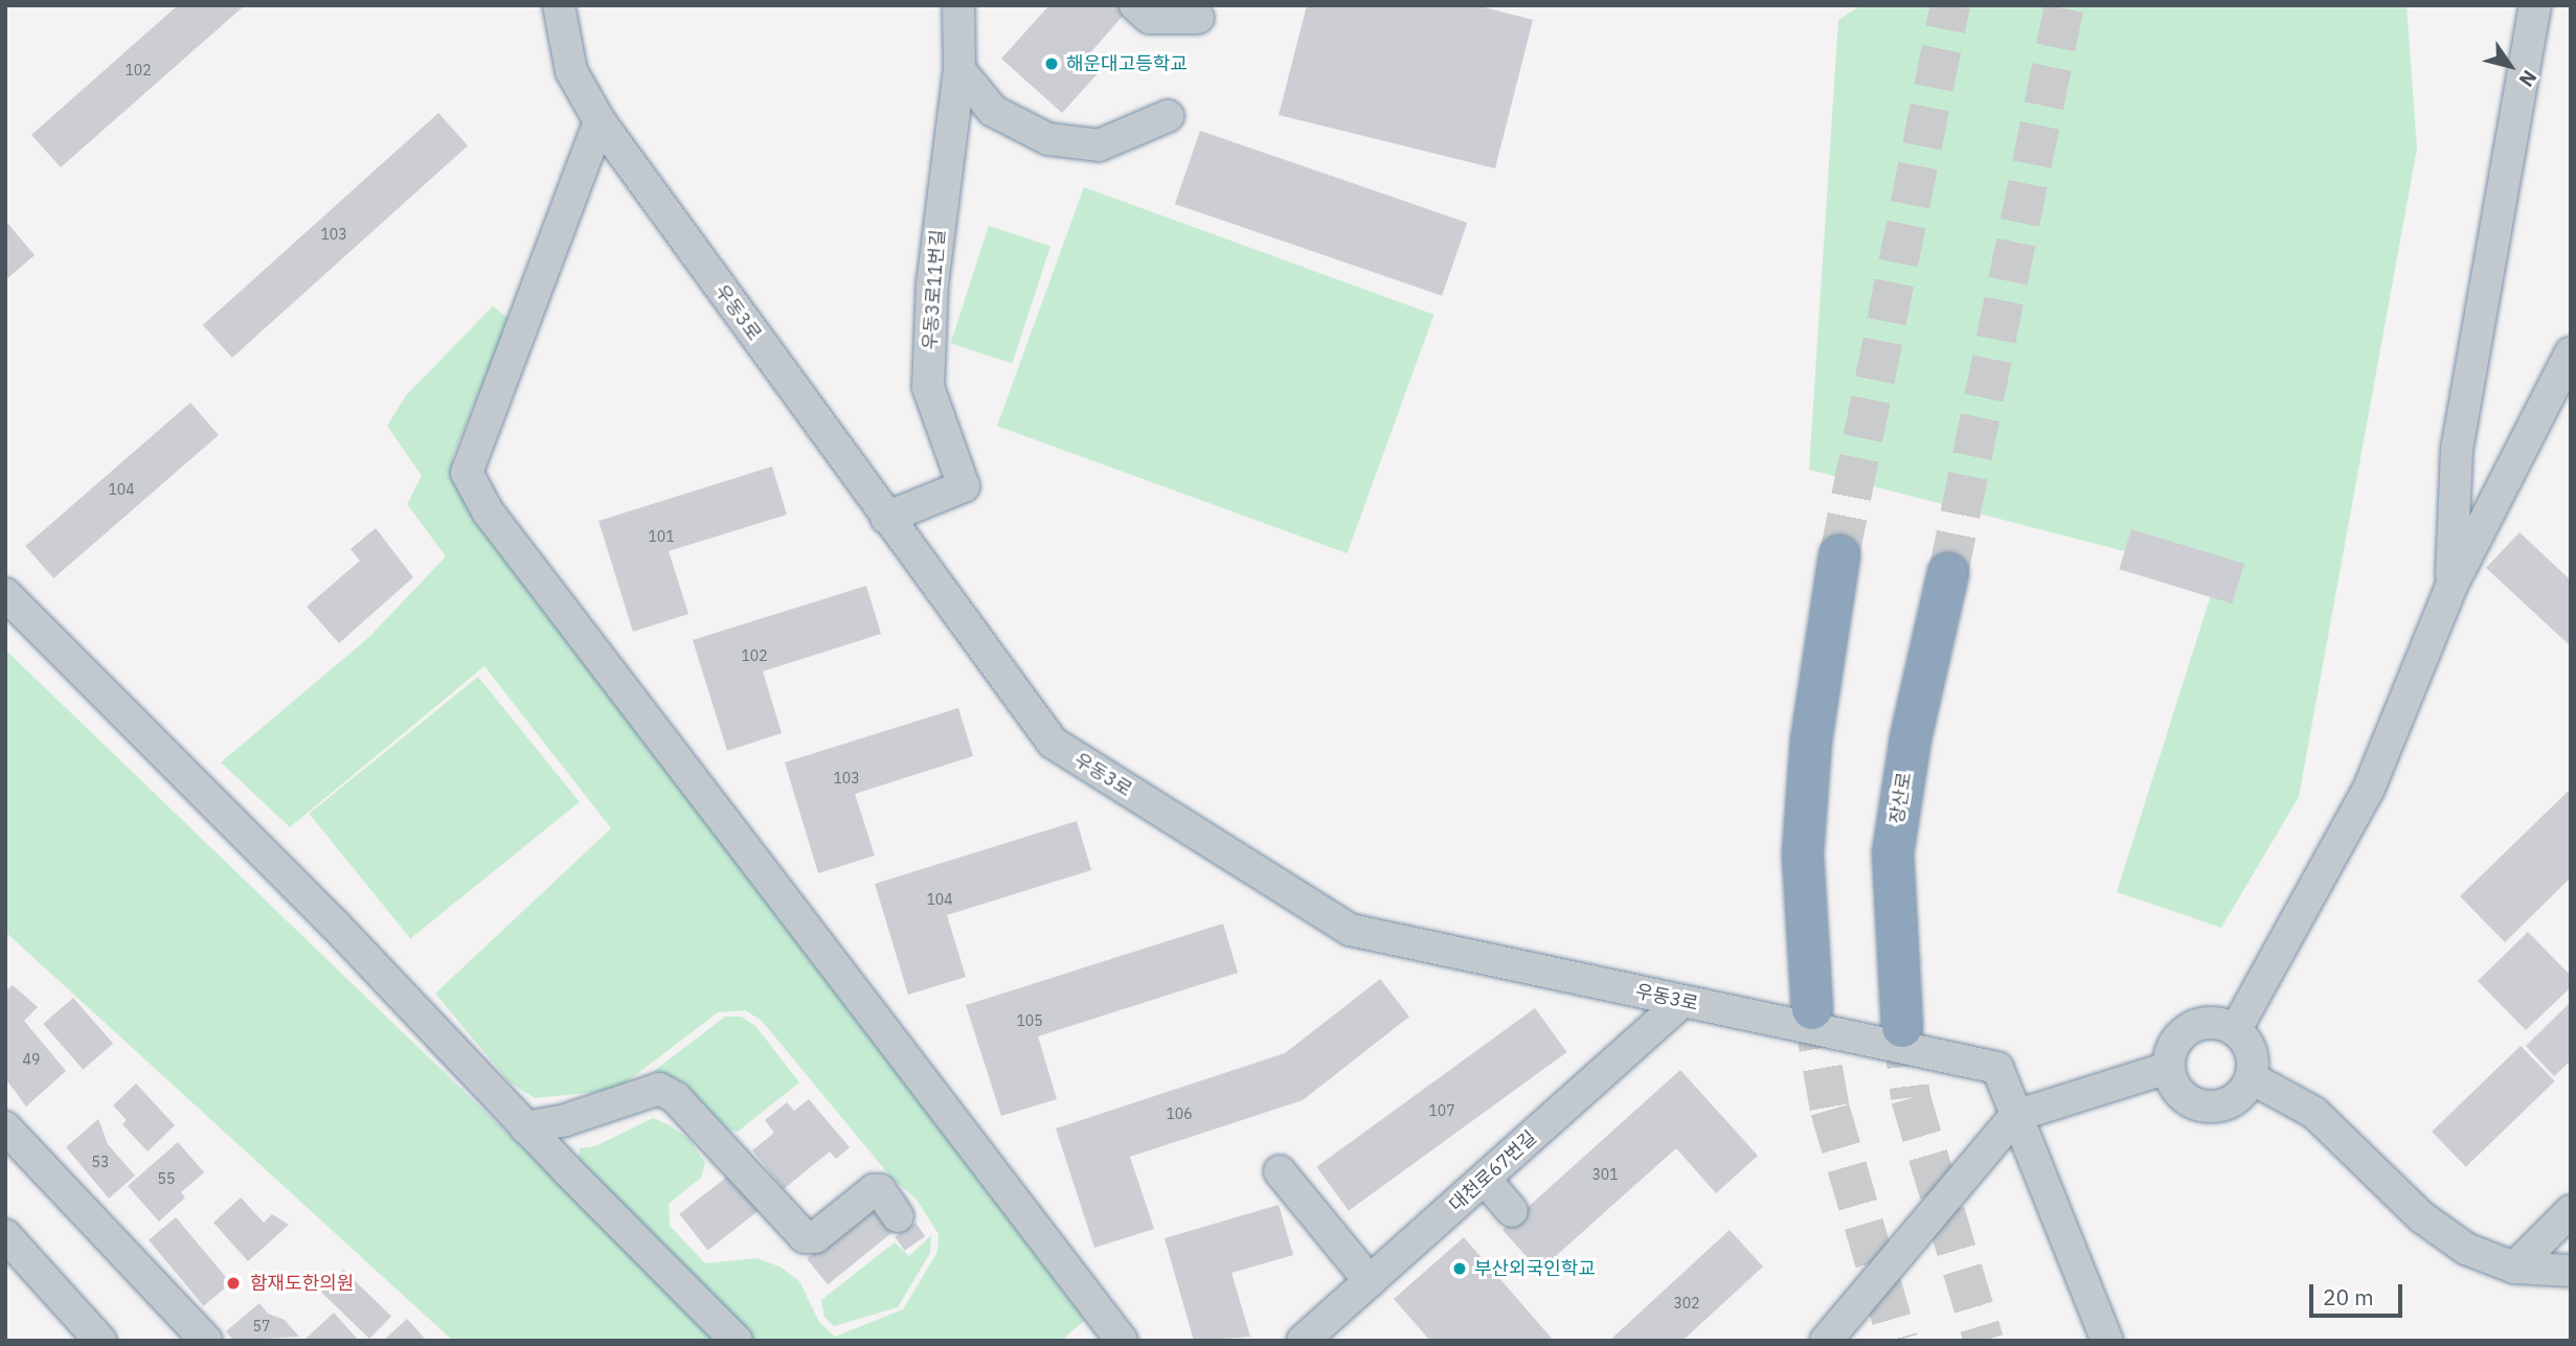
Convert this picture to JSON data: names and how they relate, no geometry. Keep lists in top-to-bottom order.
{
  "streets": {
    "highway": ["장산로"],
    "street": ["우동3로11번길", "우동3로", "대천로67번길"]
  },
  "crossings": [
    ["우동3로11번길", "우동3로"],
    ["우동3로", "대천로67번길"]
  ],
  "places": ["해운대고등학교", "부산외국인학교", "함재도한의원"],
  "house_numbers": [
    "102",
    "103",
    "104",
    "101",
    "102",
    "103",
    "104",
    "105",
    "49",
    "107",
    "106",
    "53",
    "301",
    "55",
    "302",
    "57"
  ],
  "scale_bar": "20 m",
  "north": "bottom right"
}
